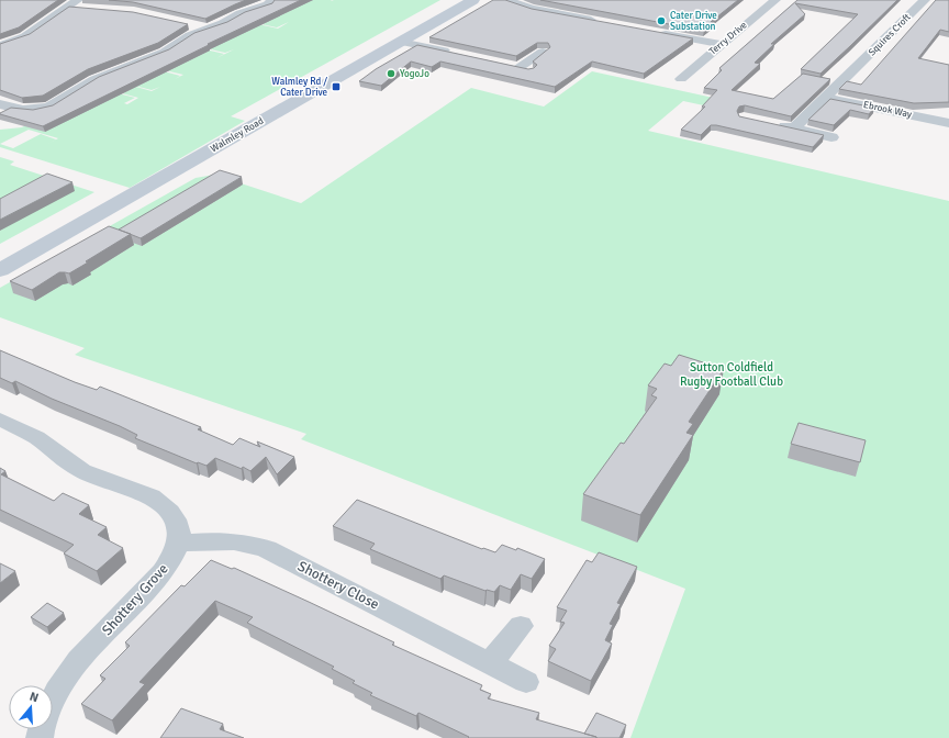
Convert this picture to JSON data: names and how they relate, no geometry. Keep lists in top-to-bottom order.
{
  "streets": {
    "main road": ["Walmley Road"],
    "street": [
      "Squires Croft",
      "Terry Drive",
      "Ebrook Way",
      "Shottery Close",
      "Shottery Grove"
    ]
  },
  "crossings": [
    ["Squires Croft", "Ebrook Way"],
    ["Shottery Close", "Shottery Grove"]
  ],
  "parks": ["Sutton Coldfield Rugby Football Club"],
  "places": {
    "other": ["Cater Drive Substation", "YogoJo"],
    "transit": ["Walmley Rd / Cater Drive"]
  },
  "north": "top"
}
